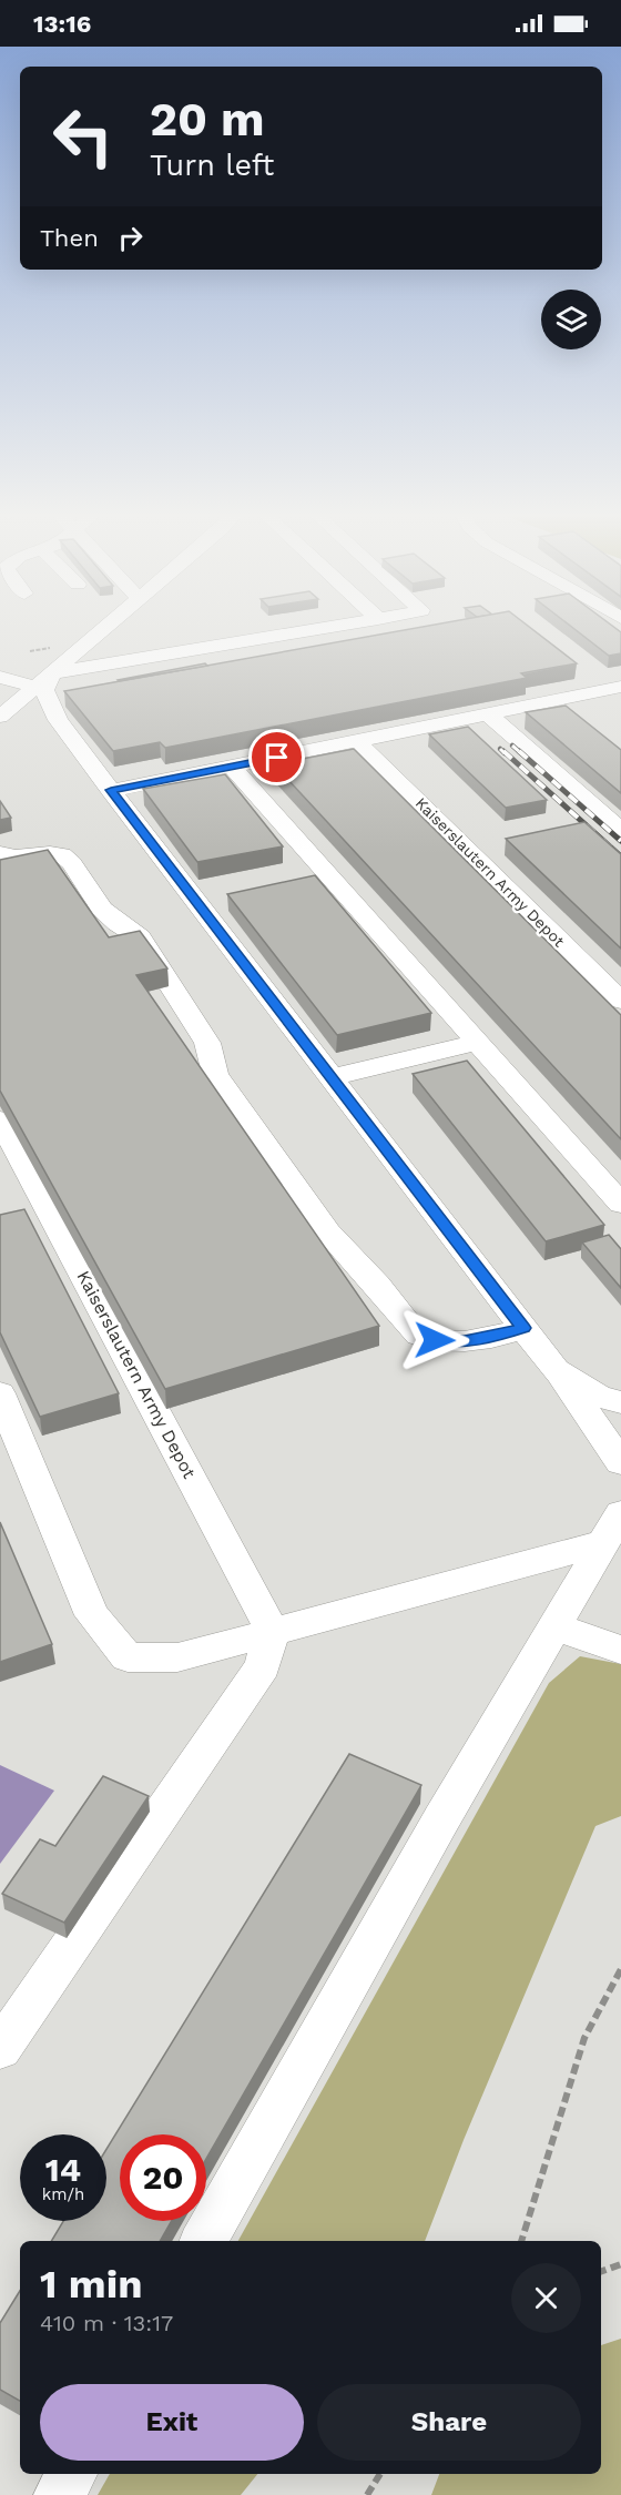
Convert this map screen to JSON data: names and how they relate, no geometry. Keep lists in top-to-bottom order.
{
  "streets": {
    "lane": ["Kaiserslautern Army Depot"]
  },
  "page": {
    "status": "13:16",
    "turn": ["20 m", "Turn left"],
    "then": "Then",
    "speed": "14 km/h",
    "limit": "20",
    "heading": ["1 min", "410 m · 13:17"],
    "buttons": ["Exit", "Share"]
  }
}
